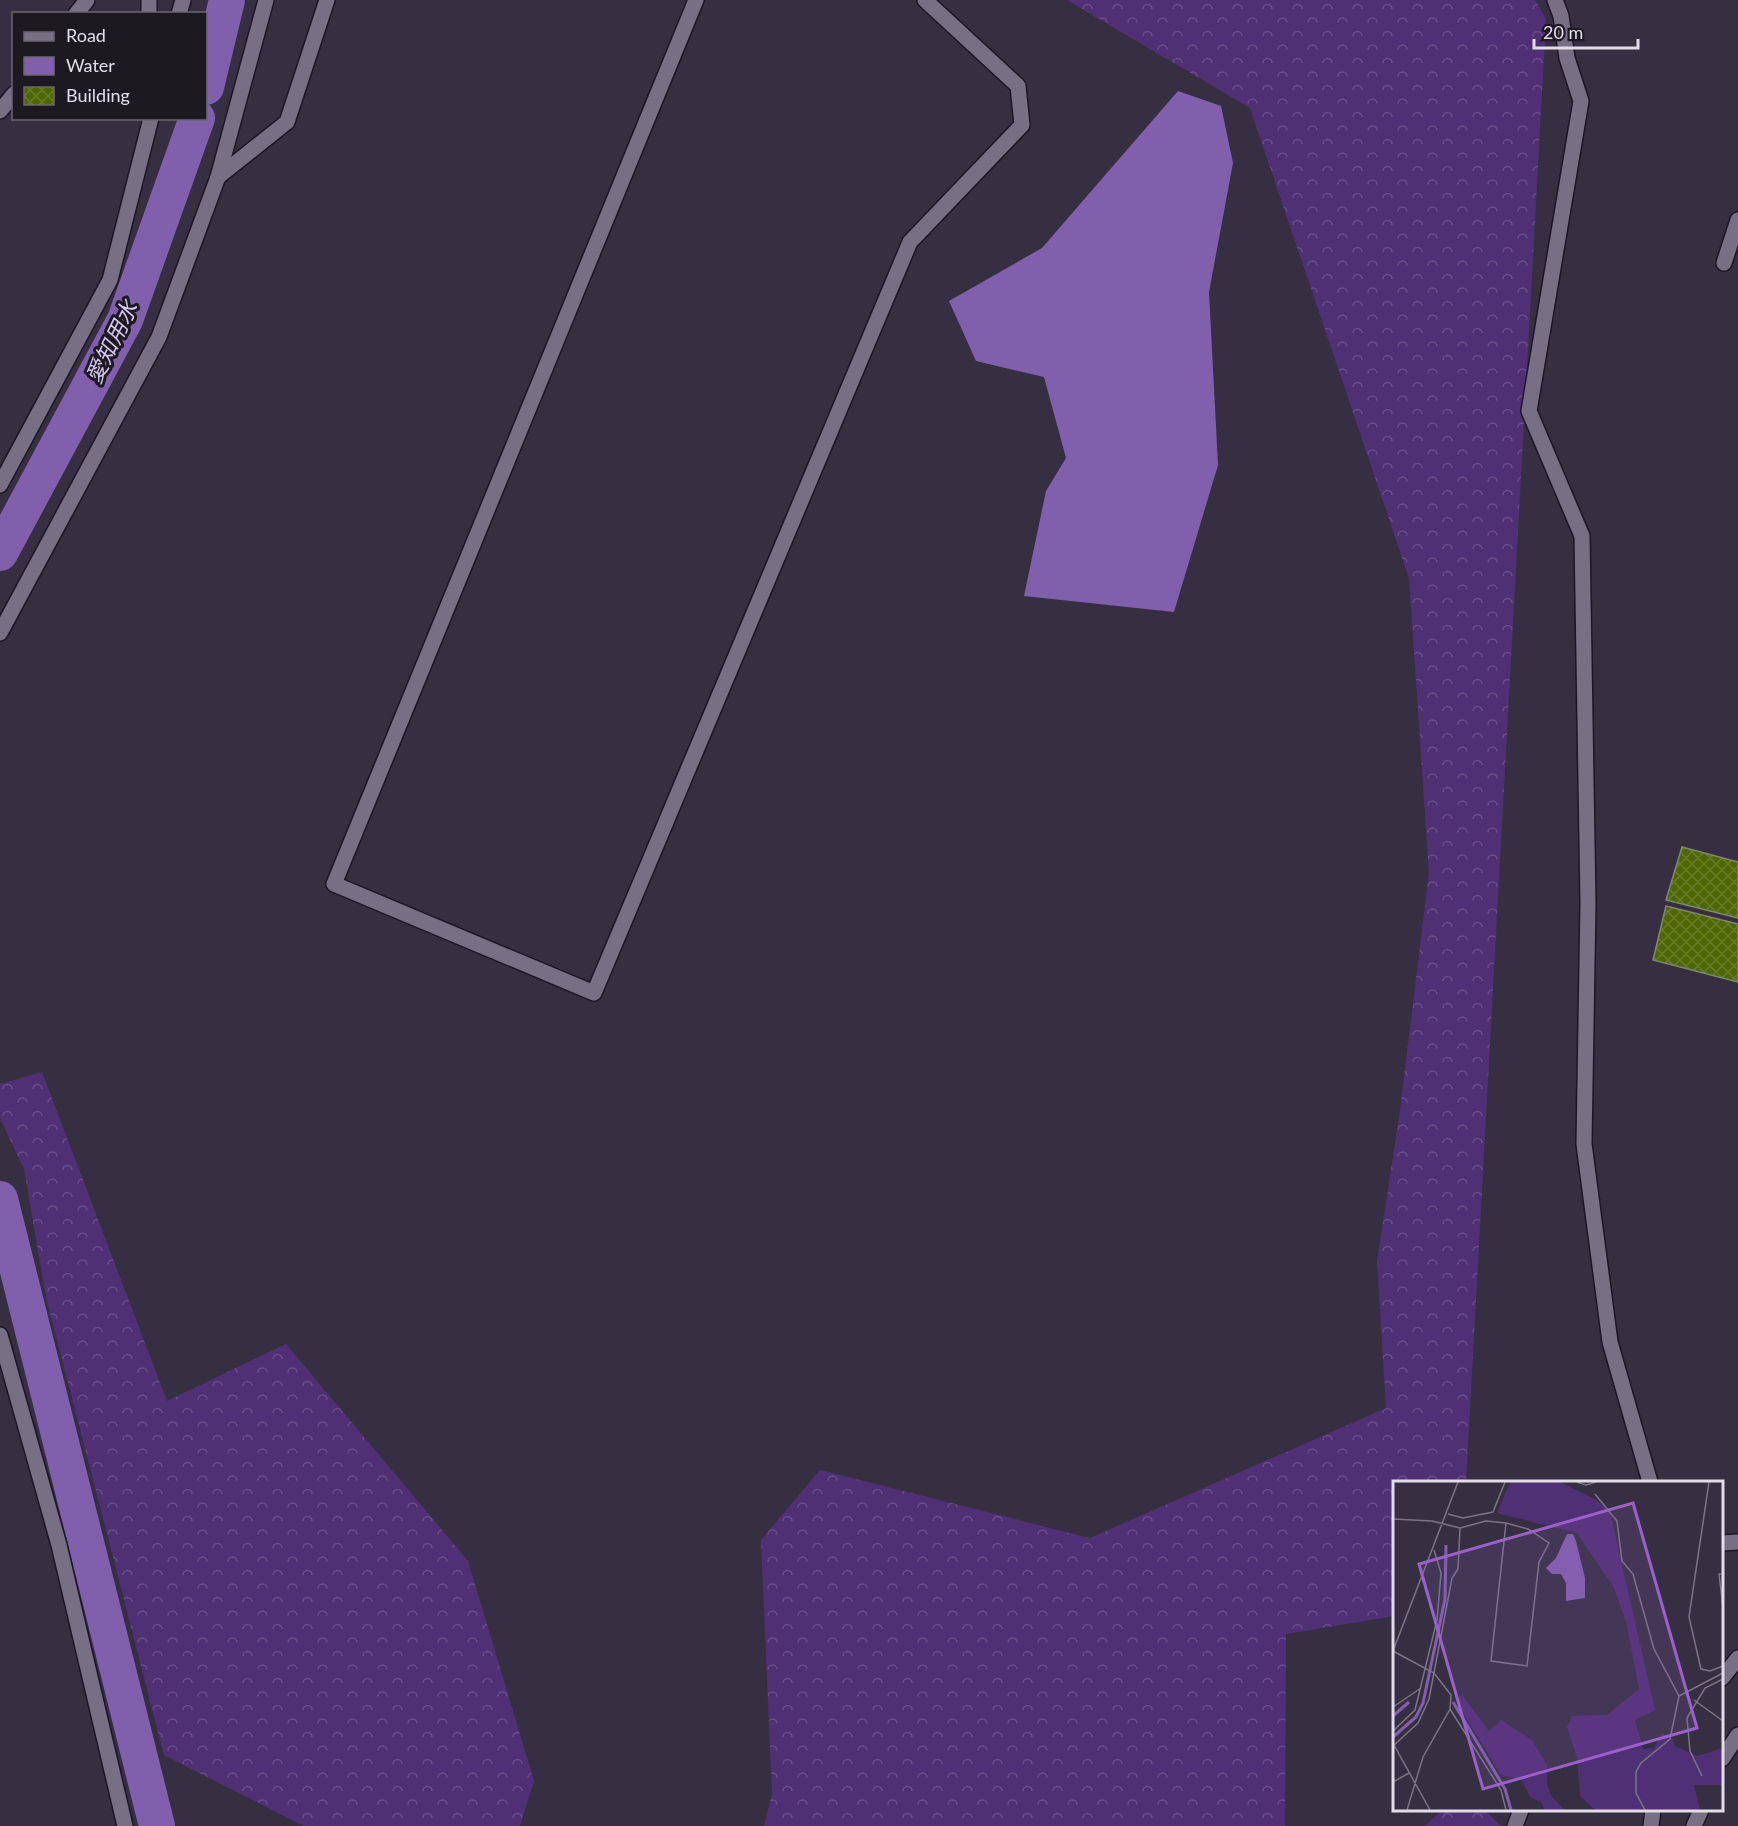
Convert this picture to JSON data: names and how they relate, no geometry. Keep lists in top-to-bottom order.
{
  "water": ["愛知用水"],
  "legend": ["Road", "Water", "Building"],
  "scale_bar": "20 m"
}
